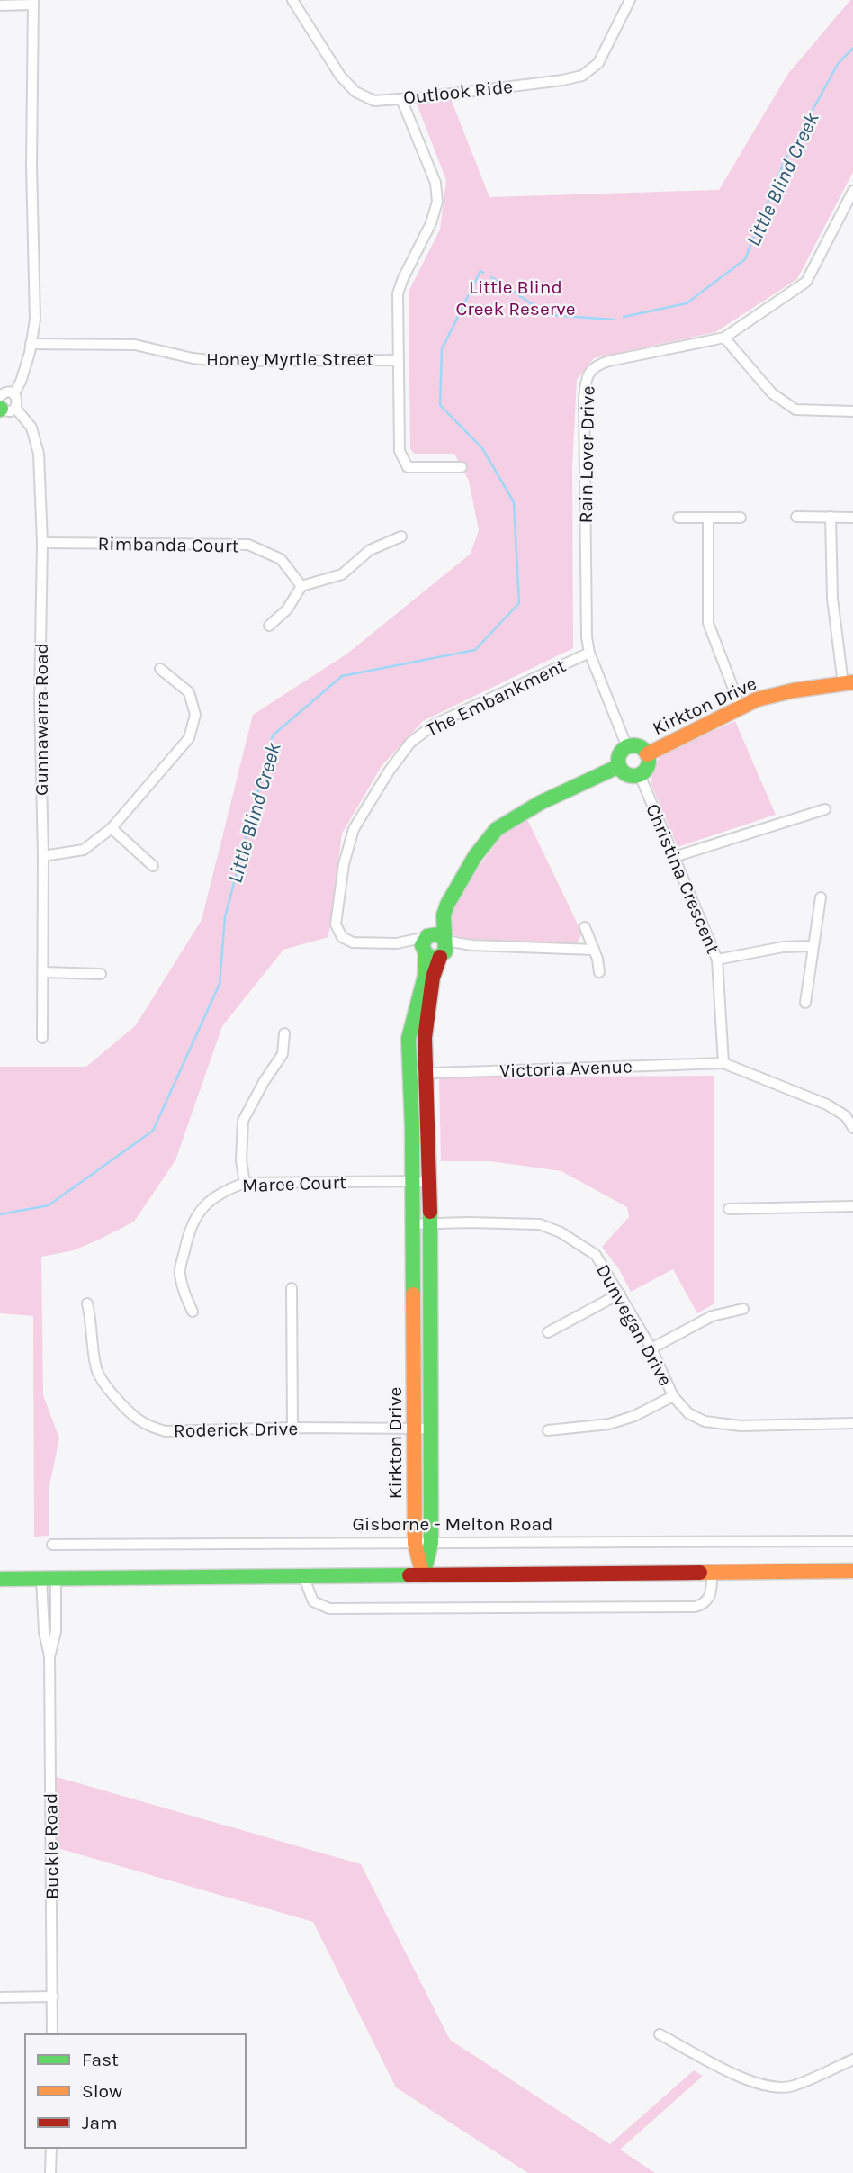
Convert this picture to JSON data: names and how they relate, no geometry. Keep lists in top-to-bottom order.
{
  "streets": {
    "street": [
      "Outlook Ride",
      "Honey Myrtle Street",
      "Rain Lover Drive",
      "Rimbanda Court",
      "The Embankment",
      "Kirkton Drive",
      "Gunnawarra Road",
      "Christina Crescent",
      "Victoria Avenue",
      "Maree Court",
      "Dunvegan Drive",
      "Roderick Drive",
      "Gisborne - Melton Road",
      "Buckle Road"
    ]
  },
  "crossings": [
    ["Rain Lover Drive", "The Embankment"],
    ["Rimbanda Court", "Gunnawarra Road"],
    ["The Embankment", "Kirkton Drive"],
    ["Kirkton Drive", "Christina Crescent"],
    ["Kirkton Drive", "Victoria Avenue"],
    ["Kirkton Drive", "Maree Court"],
    ["Kirkton Drive", "Dunvegan Drive"],
    ["Kirkton Drive", "Roderick Drive"],
    ["Kirkton Drive", "Gisborne - Melton Road"],
    ["Christina Crescent", "Victoria Avenue"]
  ],
  "water": ["Little Blind Creek"],
  "parks": ["Little Blind Creek Reserve"],
  "legend": ["Fast", "Slow", "Jam"]
}
